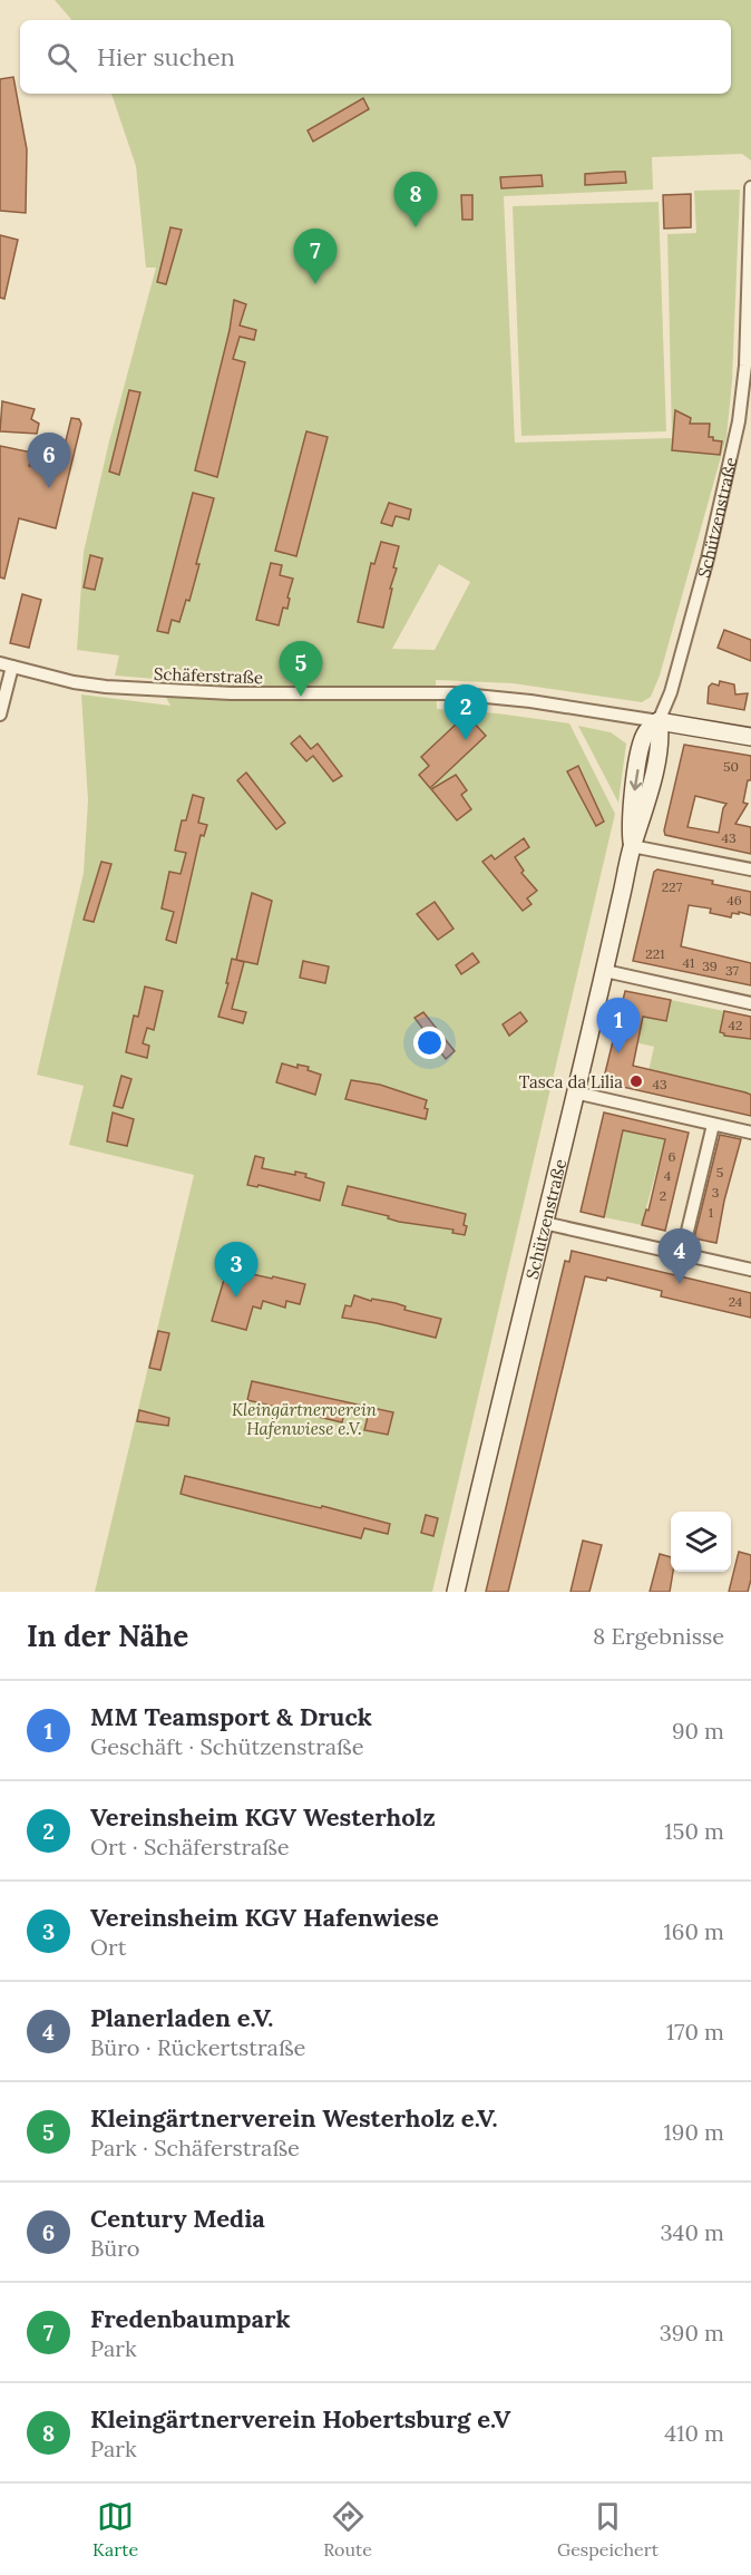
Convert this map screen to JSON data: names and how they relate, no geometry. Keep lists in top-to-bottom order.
{
  "streets": {
    "street": ["Schützenstraße", "Schäferstraße"]
  },
  "crossings": [
    ["Schützenstraße", "Schäferstraße"]
  ],
  "parks": ["Kleingärtnerverein Hafenwiese e.V."],
  "places": ["Tasca da Lilia"],
  "house_numbers": [
    "50",
    "43",
    "227",
    "46",
    "221",
    "41",
    "39",
    "37",
    "42",
    "43",
    "6",
    "5",
    "4",
    "3",
    "2",
    "1",
    "24"
  ],
  "page": {
    "search": "Hier suchen",
    "pins": [
      "8",
      "7",
      "6",
      "5",
      "2",
      "1",
      "4",
      "3"
    ],
    "heading": ["In der Nähe", "8 Ergebnisse"],
    "list": [
      {
        "mark": "1",
        "name": "MM Teamsport & Druck",
        "note": "Geschäft · Schützenstraße",
        "value": "90 m"
      },
      {
        "mark": "2",
        "name": "Vereinsheim KGV Westerholz",
        "note": "Ort · Schäferstraße",
        "value": "150 m"
      },
      {
        "mark": "3",
        "name": "Vereinsheim KGV Hafenwiese",
        "note": "Ort",
        "value": "160 m"
      },
      {
        "mark": "4",
        "name": "Planerladen e.V.",
        "note": "Büro · Rückertstraße",
        "value": "170 m"
      },
      {
        "mark": "5",
        "name": "Kleingärtnerverein Westerholz e.V.",
        "note": "Park · Schäferstraße",
        "value": "190 m"
      },
      {
        "mark": "6",
        "name": "Century Media",
        "note": "Büro",
        "value": "340 m"
      },
      {
        "mark": "7",
        "name": "Fredenbaumpark",
        "note": "Park",
        "value": "390 m"
      },
      {
        "mark": "8",
        "name": "Kleingärtnerverein Hobertsburg e.V",
        "note": "Park",
        "value": "410 m"
      }
    ],
    "nav": ["Karte", "Route", "Gespeichert"]
  }
}
